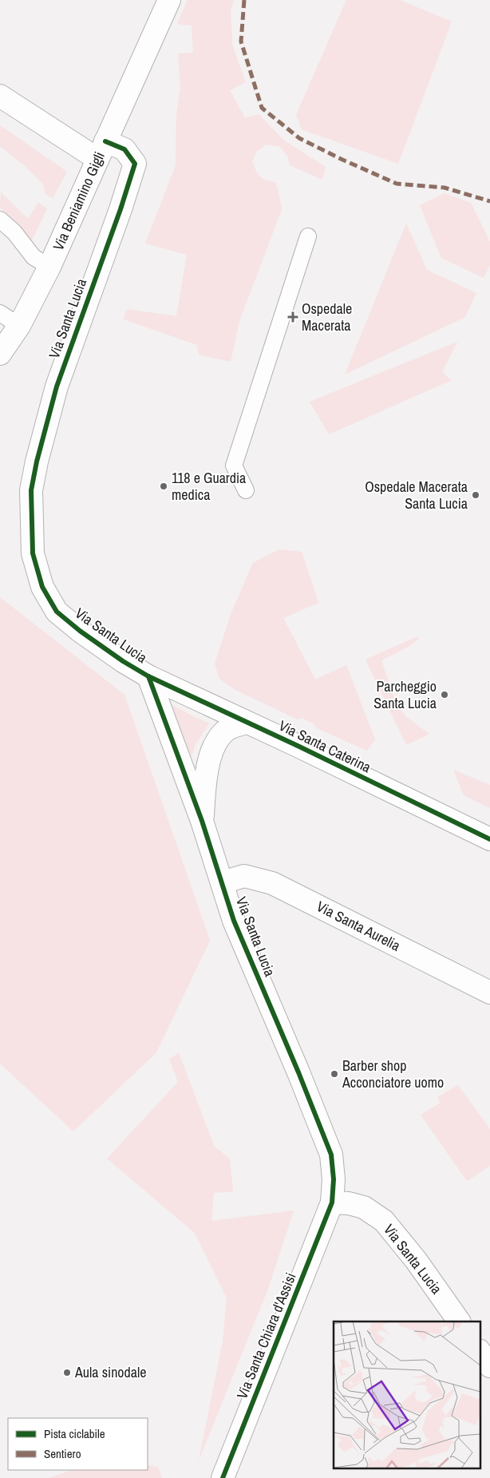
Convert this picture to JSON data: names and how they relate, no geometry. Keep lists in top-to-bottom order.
{
  "streets": {
    "street": [
      "Via Beniamino Gigli",
      "Via Santa Lucia",
      "Via Santa Caterina",
      "Via Santa Aurelia",
      "Via Santa Chiara d'Assisi"
    ]
  },
  "crossings": [
    ["Via Beniamino Gigli", "Via Santa Lucia"],
    ["Via Santa Lucia", "Via Santa Caterina"],
    ["Via Santa Lucia", "Via Santa Aurelia"],
    ["Via Santa Lucia", "Via Santa Chiara d'Assisi"]
  ],
  "places": {
    "health": ["Ospedale Macerata"],
    "other": [
      "118 e Guardia medica",
      "Ospedale Macerata Santa Lucia",
      "Parcheggio Santa Lucia",
      "Barber shop Acconciatore uomo",
      "Aula sinodale"
    ]
  },
  "legend": ["Pista ciclabile", "Sentiero"]
}
